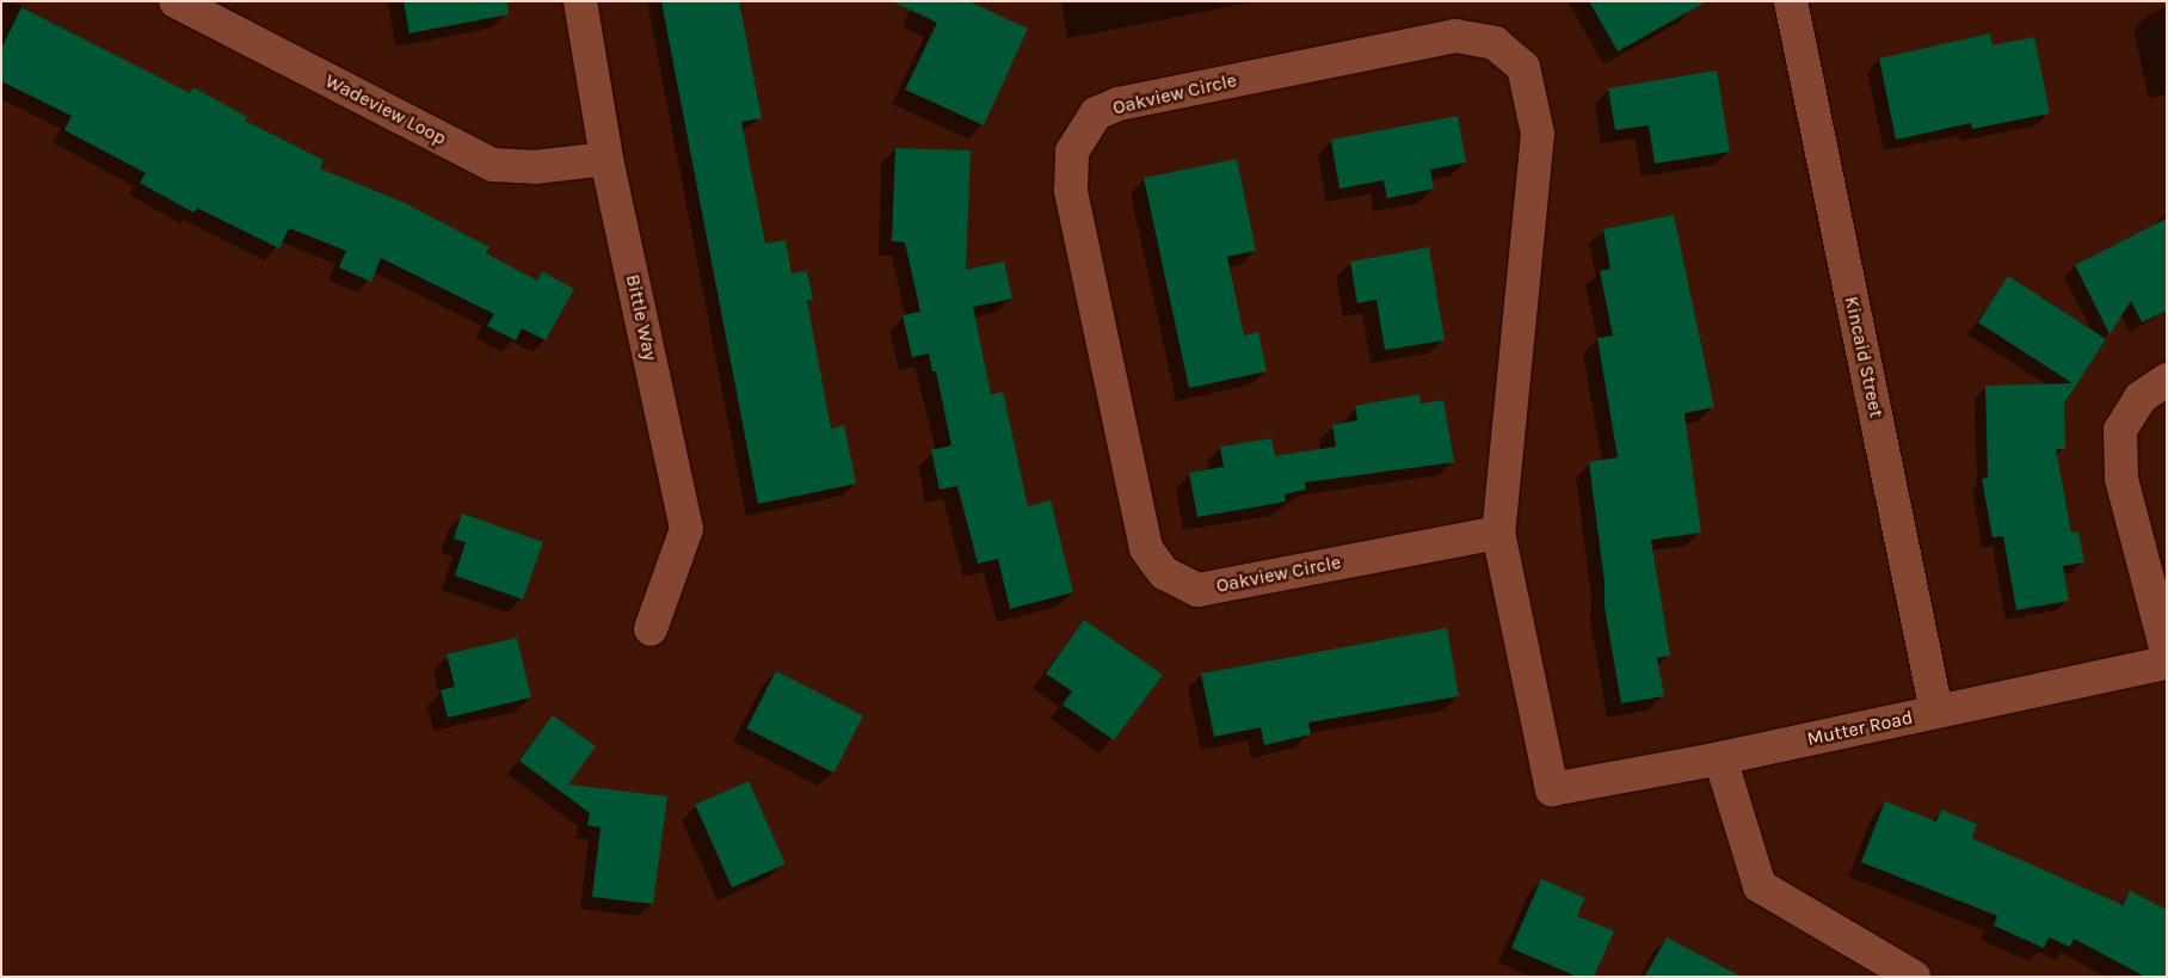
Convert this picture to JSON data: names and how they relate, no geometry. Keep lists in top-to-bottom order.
{
  "streets": {
    "street": [
      "Oakview Circle",
      "Wadeview Loop",
      "Bittle Way",
      "Kincaid Street",
      "Mutter Road"
    ]
  },
  "crossings": [
    ["Oakview Circle", "Mutter Road"],
    ["Wadeview Loop", "Bittle Way"],
    ["Kincaid Street", "Mutter Road"]
  ]
}
